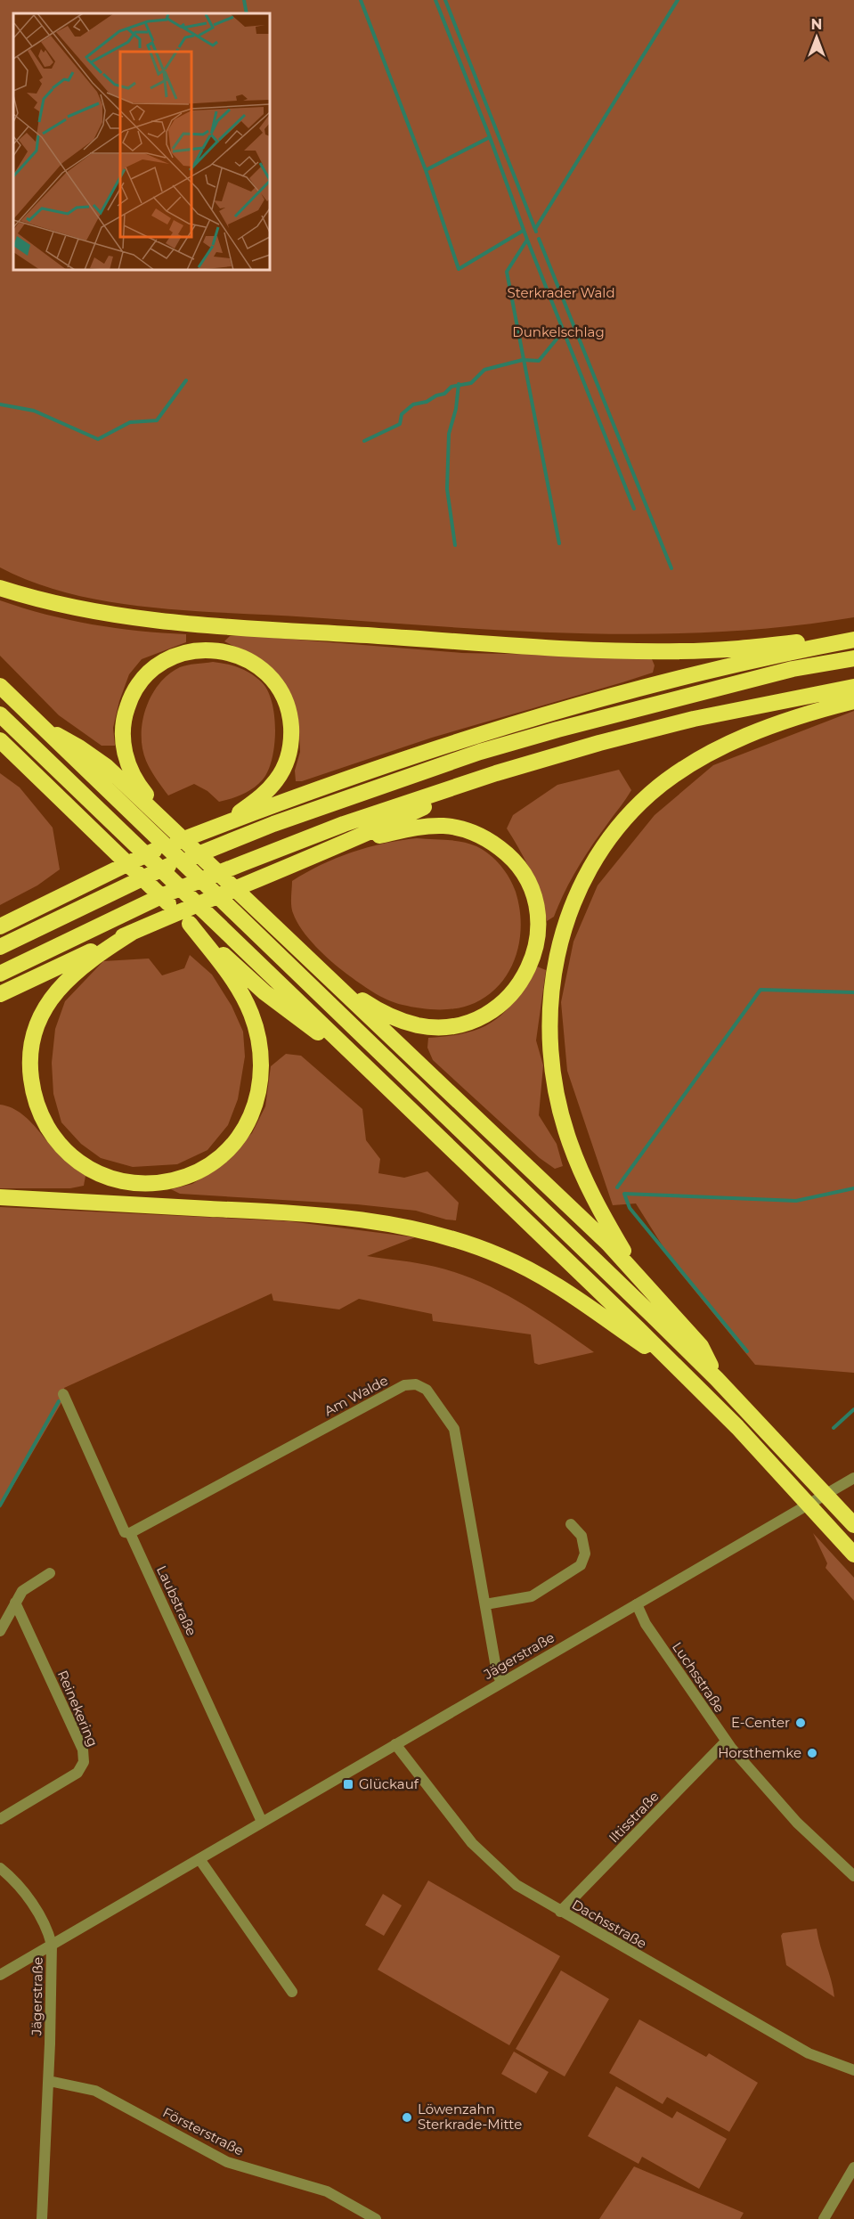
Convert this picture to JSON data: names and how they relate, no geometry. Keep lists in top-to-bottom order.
{
  "streets": {
    "street": [
      "Am Walde",
      "Laubstraße",
      "Jägerstraße",
      "Luchsstraße",
      "Reinekering",
      "Iltisstraße",
      "Dachsstraße",
      "Försterstraße"
    ]
  },
  "crossings": [
    ["Am Walde", "Laubstraße"],
    ["Am Walde", "Jägerstraße"],
    ["Laubstraße", "Jägerstraße"],
    ["Jägerstraße", "Luchsstraße"],
    ["Jägerstraße", "Dachsstraße"],
    ["Jägerstraße", "Försterstraße"],
    ["Luchsstraße", "Iltisstraße"],
    ["Iltisstraße", "Dachsstraße"]
  ],
  "parks": ["Sterkrader Wald", "Dunkelschlag"],
  "places": {
    "other": ["E-Center", "Horsthemke", "Löwenzahn Sterkrade-Mitte"],
    "transit": ["Glückauf"]
  },
  "north": "top"
}
